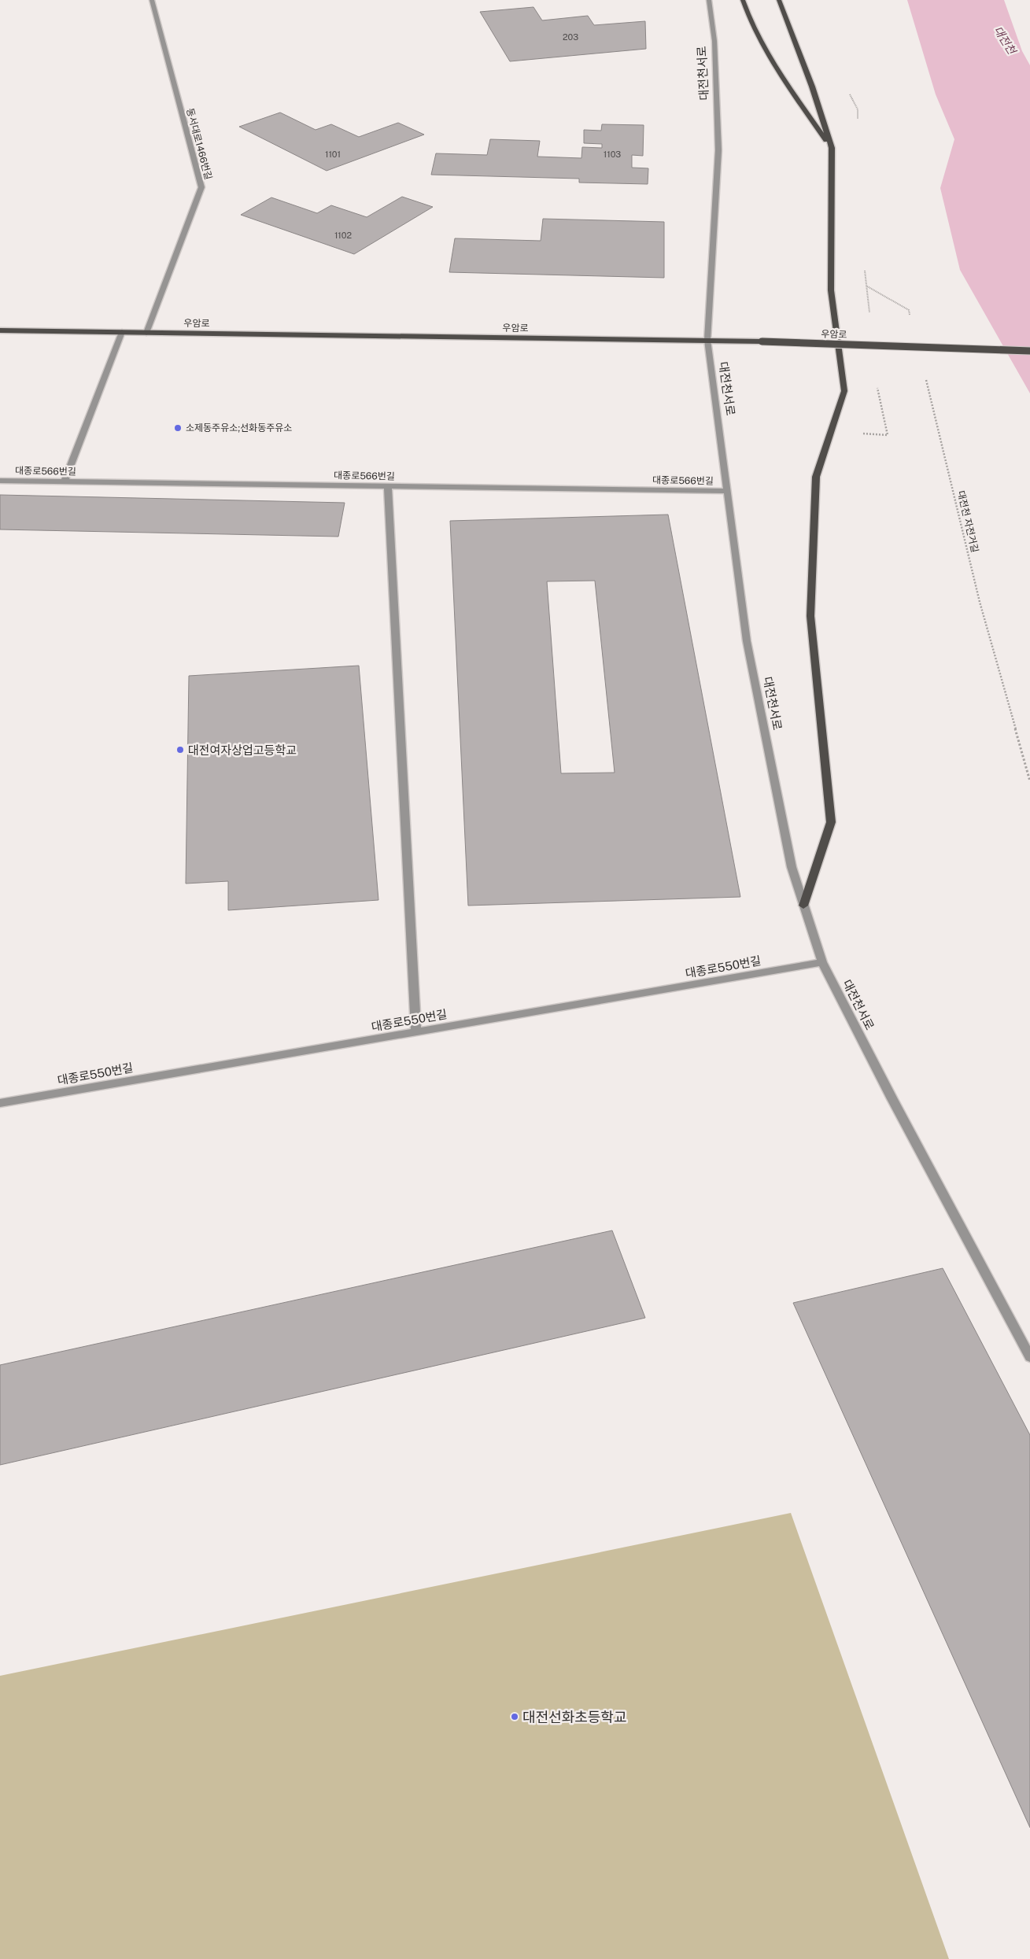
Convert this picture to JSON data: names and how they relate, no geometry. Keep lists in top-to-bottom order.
{
  "streets": {
    "main road": ["우암로"],
    "street": [
      "대전천서로",
      "동서대로1466번길",
      "대종로566번길",
      "대종로550번길"
    ],
    "path": ["대전천 자전거길"]
  },
  "crossings": [
    ["대전천서로", "우암로"],
    ["대전천서로", "대종로566번길"],
    ["대전천서로", "대종로550번길"],
    ["동서대로1466번길", "우암로"]
  ],
  "water": ["대전천"],
  "places": ["소제동주유소;선화동주유소", "대전여자상업고등학교", "대전선화초등학교"],
  "house_numbers": [
    "203",
    "1101",
    "1103",
    "1102"
  ]
}
